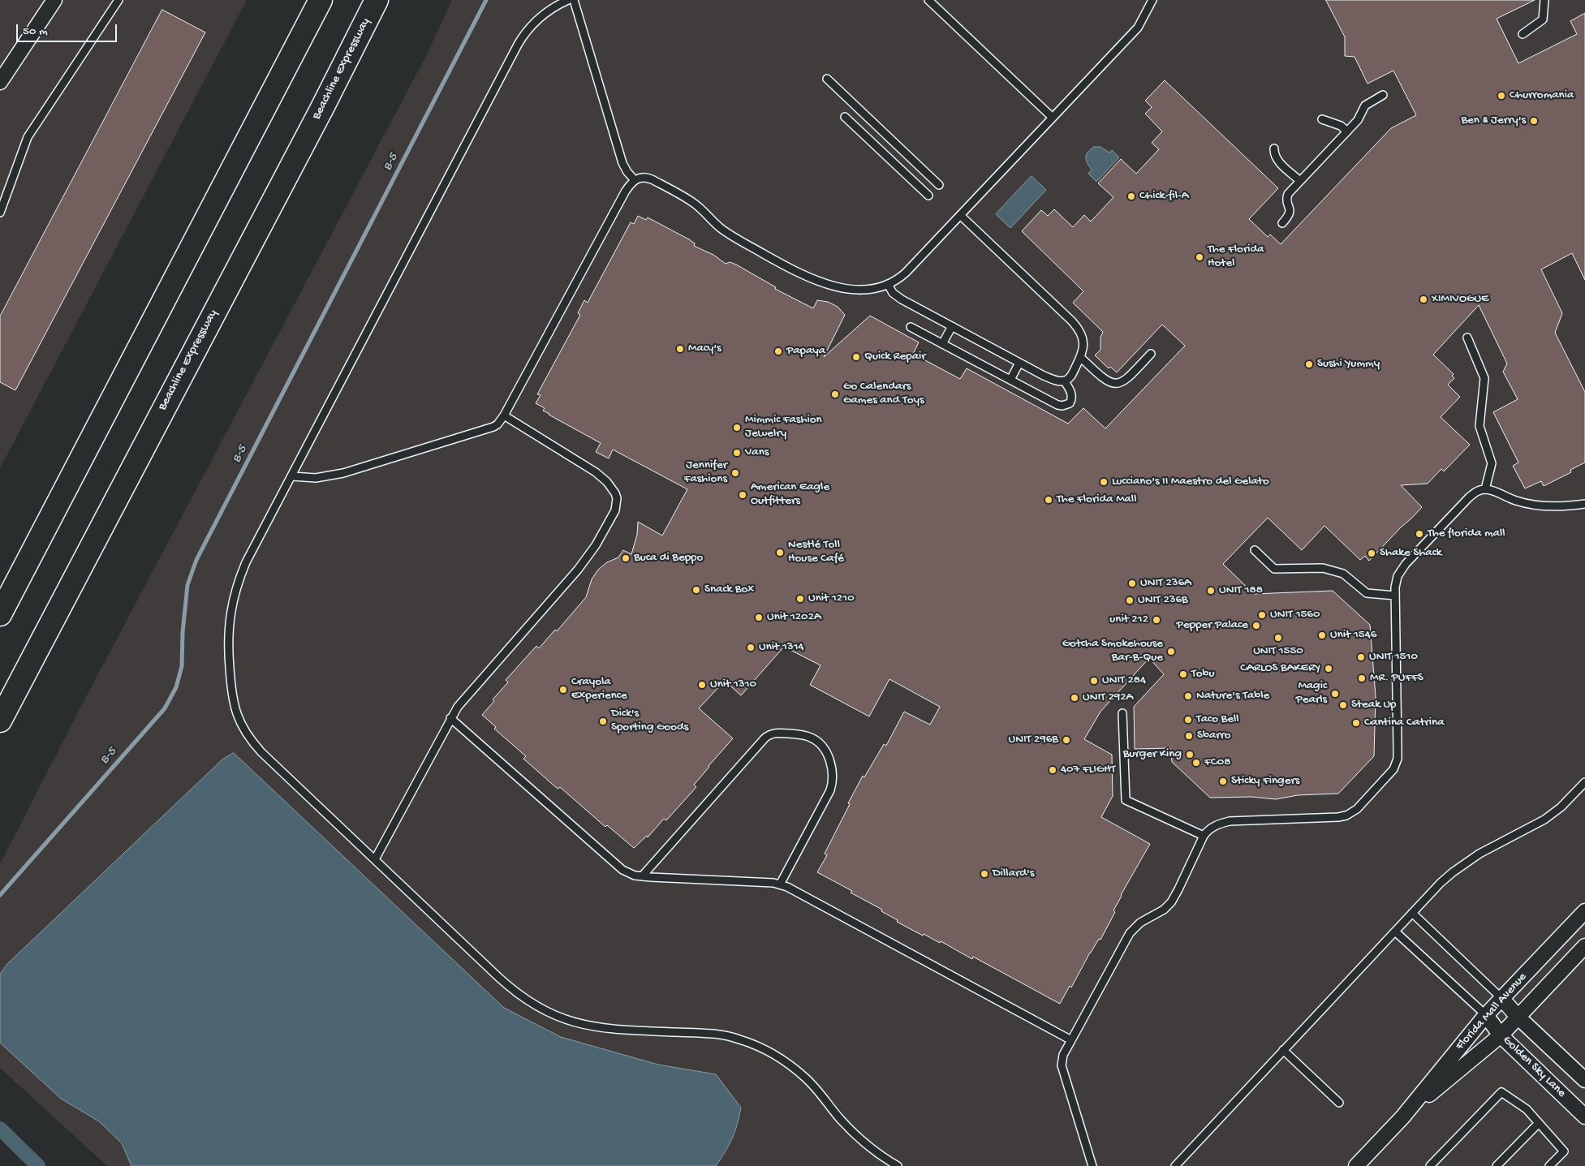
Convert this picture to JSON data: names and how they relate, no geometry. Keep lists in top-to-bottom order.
{
  "streets": {
    "highway": ["Beachline Expressway"],
    "street": ["Florida Mall Avenue", "Golden Sky Lane"]
  },
  "crossings": [
    ["Florida Mall Avenue", "Golden Sky Lane"]
  ],
  "water": ["B-5"],
  "places": [
    "Churromania",
    "Ben & Jerry's",
    "Chick-fil-A",
    "The Florida Hotel",
    "XIMIVOGUE",
    "Macy's",
    "Papaya",
    "Quick Repair",
    "Sushi Yummy",
    "Go Calendars Games and Toys",
    "Mimmic Fashion Jewelry",
    "Vans",
    "Jennifer Fashions",
    "Lucciano's II Maestro del Gelato",
    "American Eagle Outfitters",
    "The Florida Mall",
    "The florida mall",
    "Nestlé Toll House Café",
    "Shake Shack",
    "Buca di Beppo",
    "UNIT 236A",
    "Snack Box",
    "UNIT 188",
    "Unit 1210",
    "UNIT 236B",
    "UNIT 1560",
    "Unit 1202A",
    "unit 212",
    "Pepper Palace",
    "Unit 1546",
    "UNIT 1550",
    "Unit 1314",
    "Gotcha Smokehouse Bar-B-Que",
    "UNIT 1510",
    "CARLOS BAKERY",
    "Tobu",
    "MR. PUFFS",
    "UNIT 284",
    "Unit 1310",
    "Crayola Experience",
    "Magic Pearls",
    "Nature's Table",
    "UNIT 292A",
    "Steak Up",
    "Taco Bell",
    "Dick's Sporting Goods",
    "Cantina Catrina",
    "Sbarro",
    "UNIT 296B",
    "Burger King",
    "FC08",
    "407 FLIGHT",
    "Sticky Fingers",
    "Dillard's"
  ],
  "scale_bar": "50 m"
}
